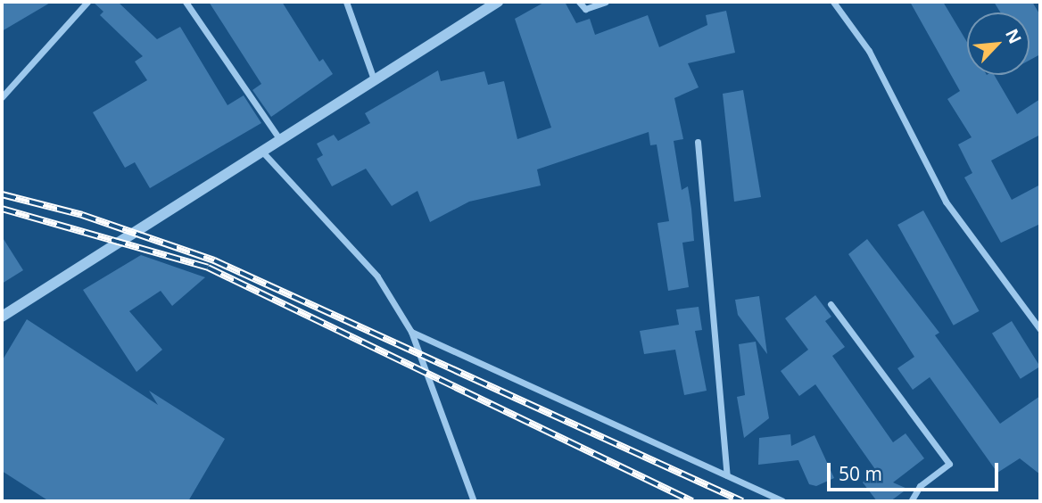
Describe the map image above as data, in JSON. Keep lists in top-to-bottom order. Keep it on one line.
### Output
{"scale_bar":"50 m","north":"top right"}
